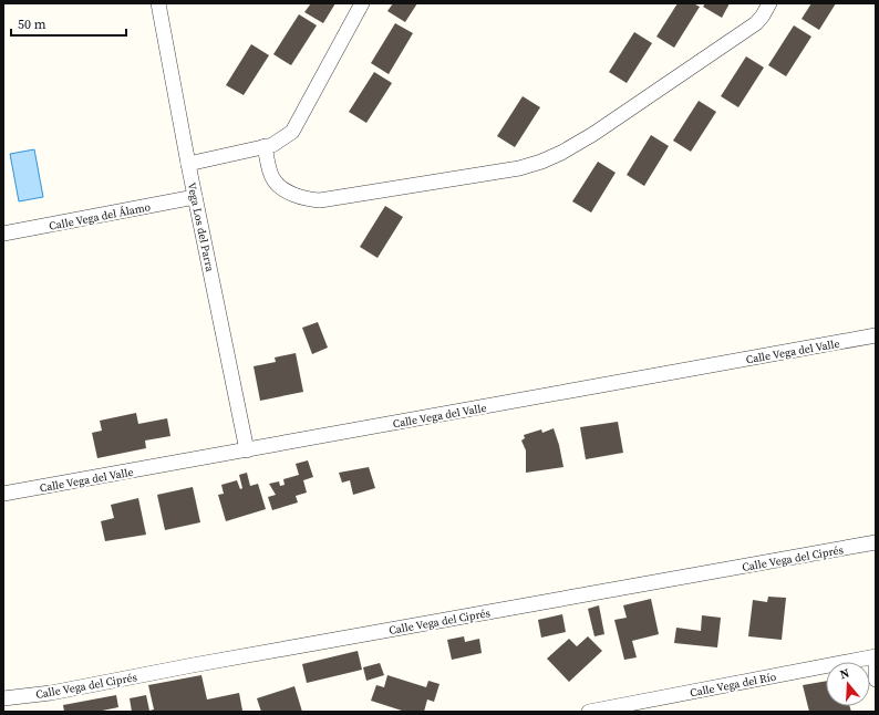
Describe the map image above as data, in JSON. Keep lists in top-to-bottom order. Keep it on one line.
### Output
{"streets":{"street":["Calle Vega del Álamo","Vega Los del Parra","Calle Vega del Valle","Calle Vega del Ciprés","Calle Vega del Río"]},"crossings":[["Calle Vega del Álamo","Vega Los del Parra"],["Vega Los del Parra","Calle Vega del Valle"]],"scale_bar":"50 m","north":"top"}
